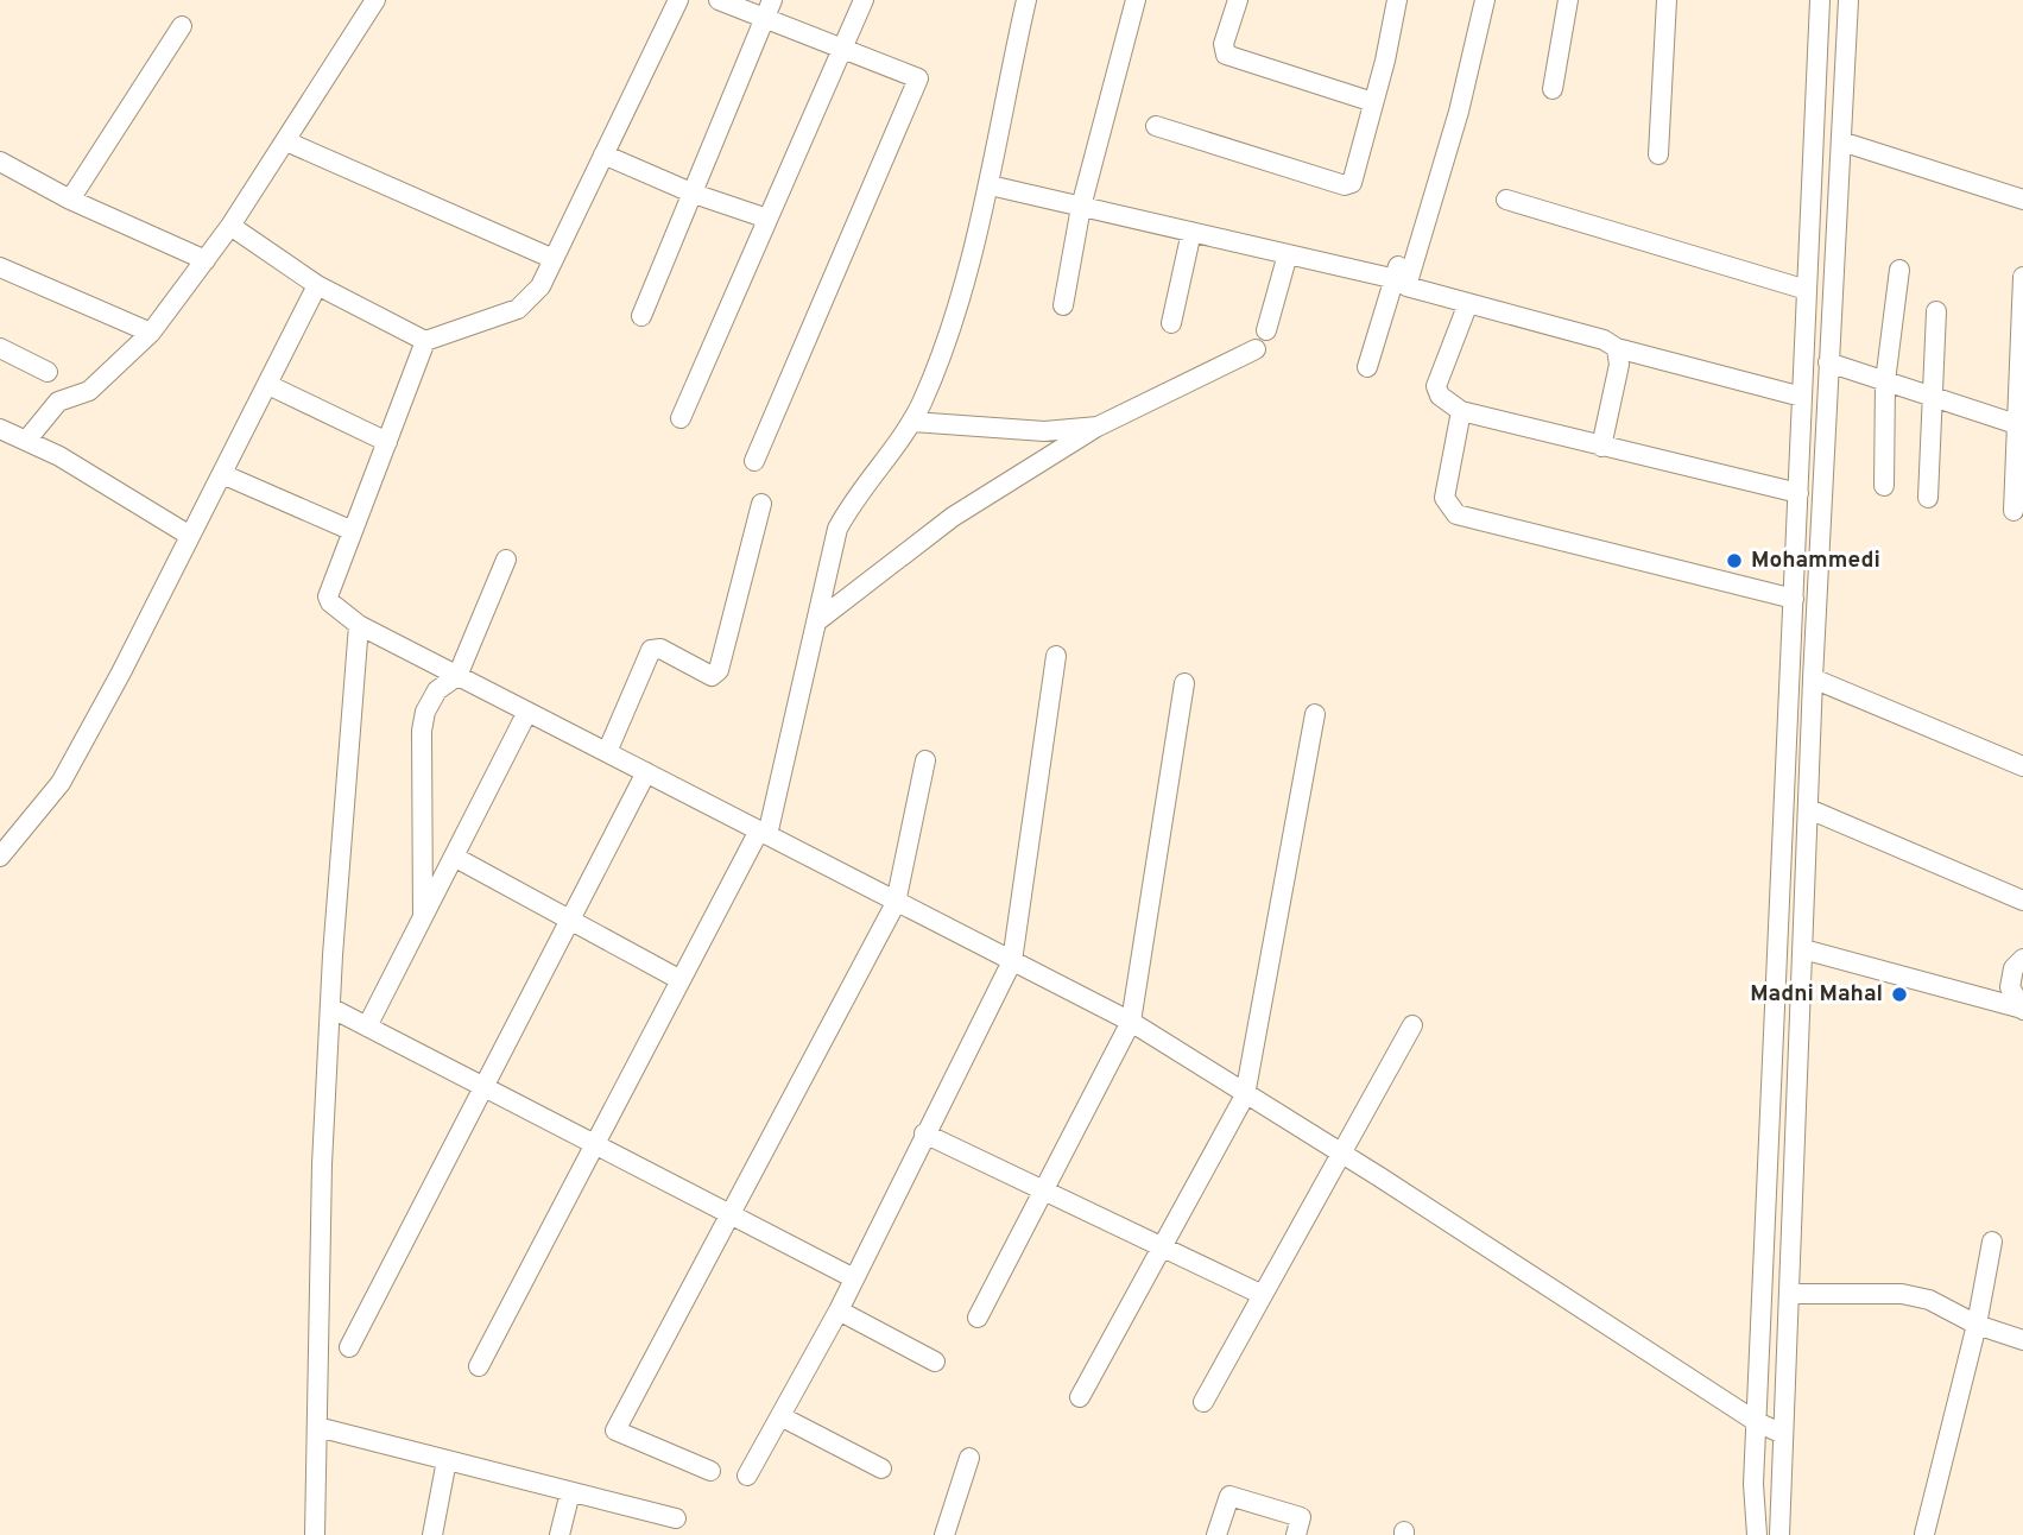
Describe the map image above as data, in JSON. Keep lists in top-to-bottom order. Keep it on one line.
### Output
{"places":["Mohammedi","Madni Mahal"]}
